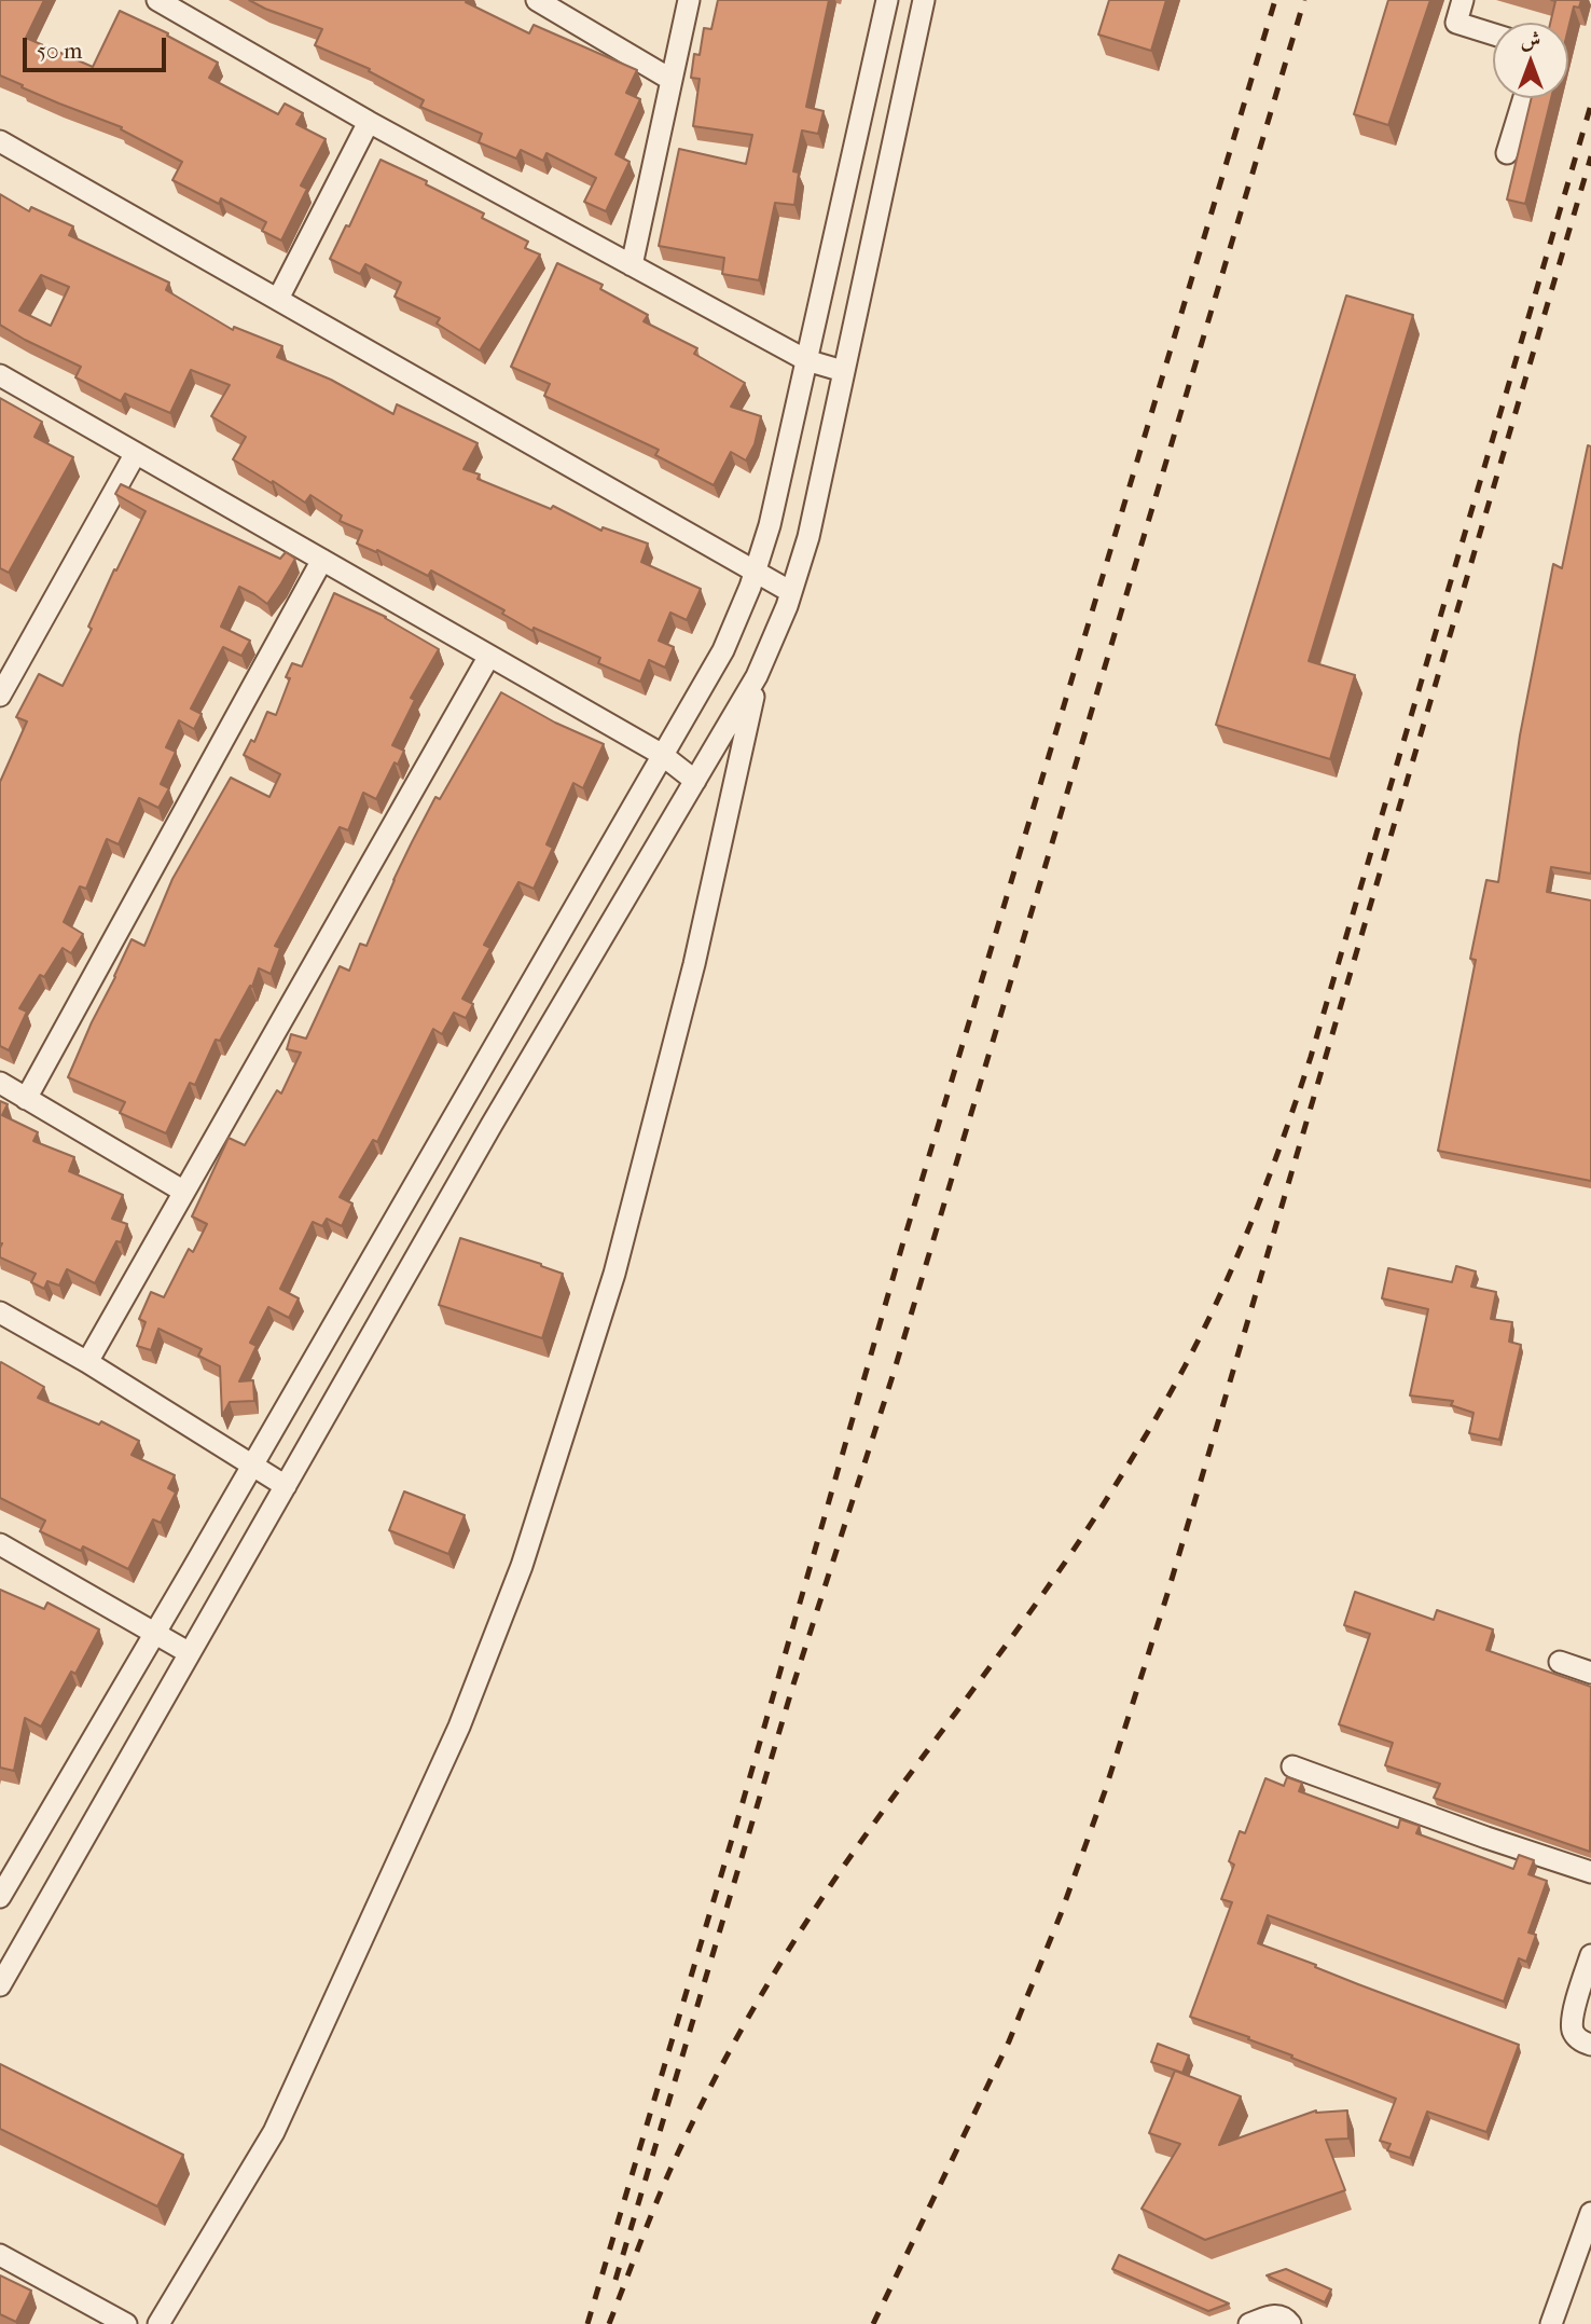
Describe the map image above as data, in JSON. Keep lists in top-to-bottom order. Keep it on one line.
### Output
{"scale_bar":"50 m","north":"top"}
